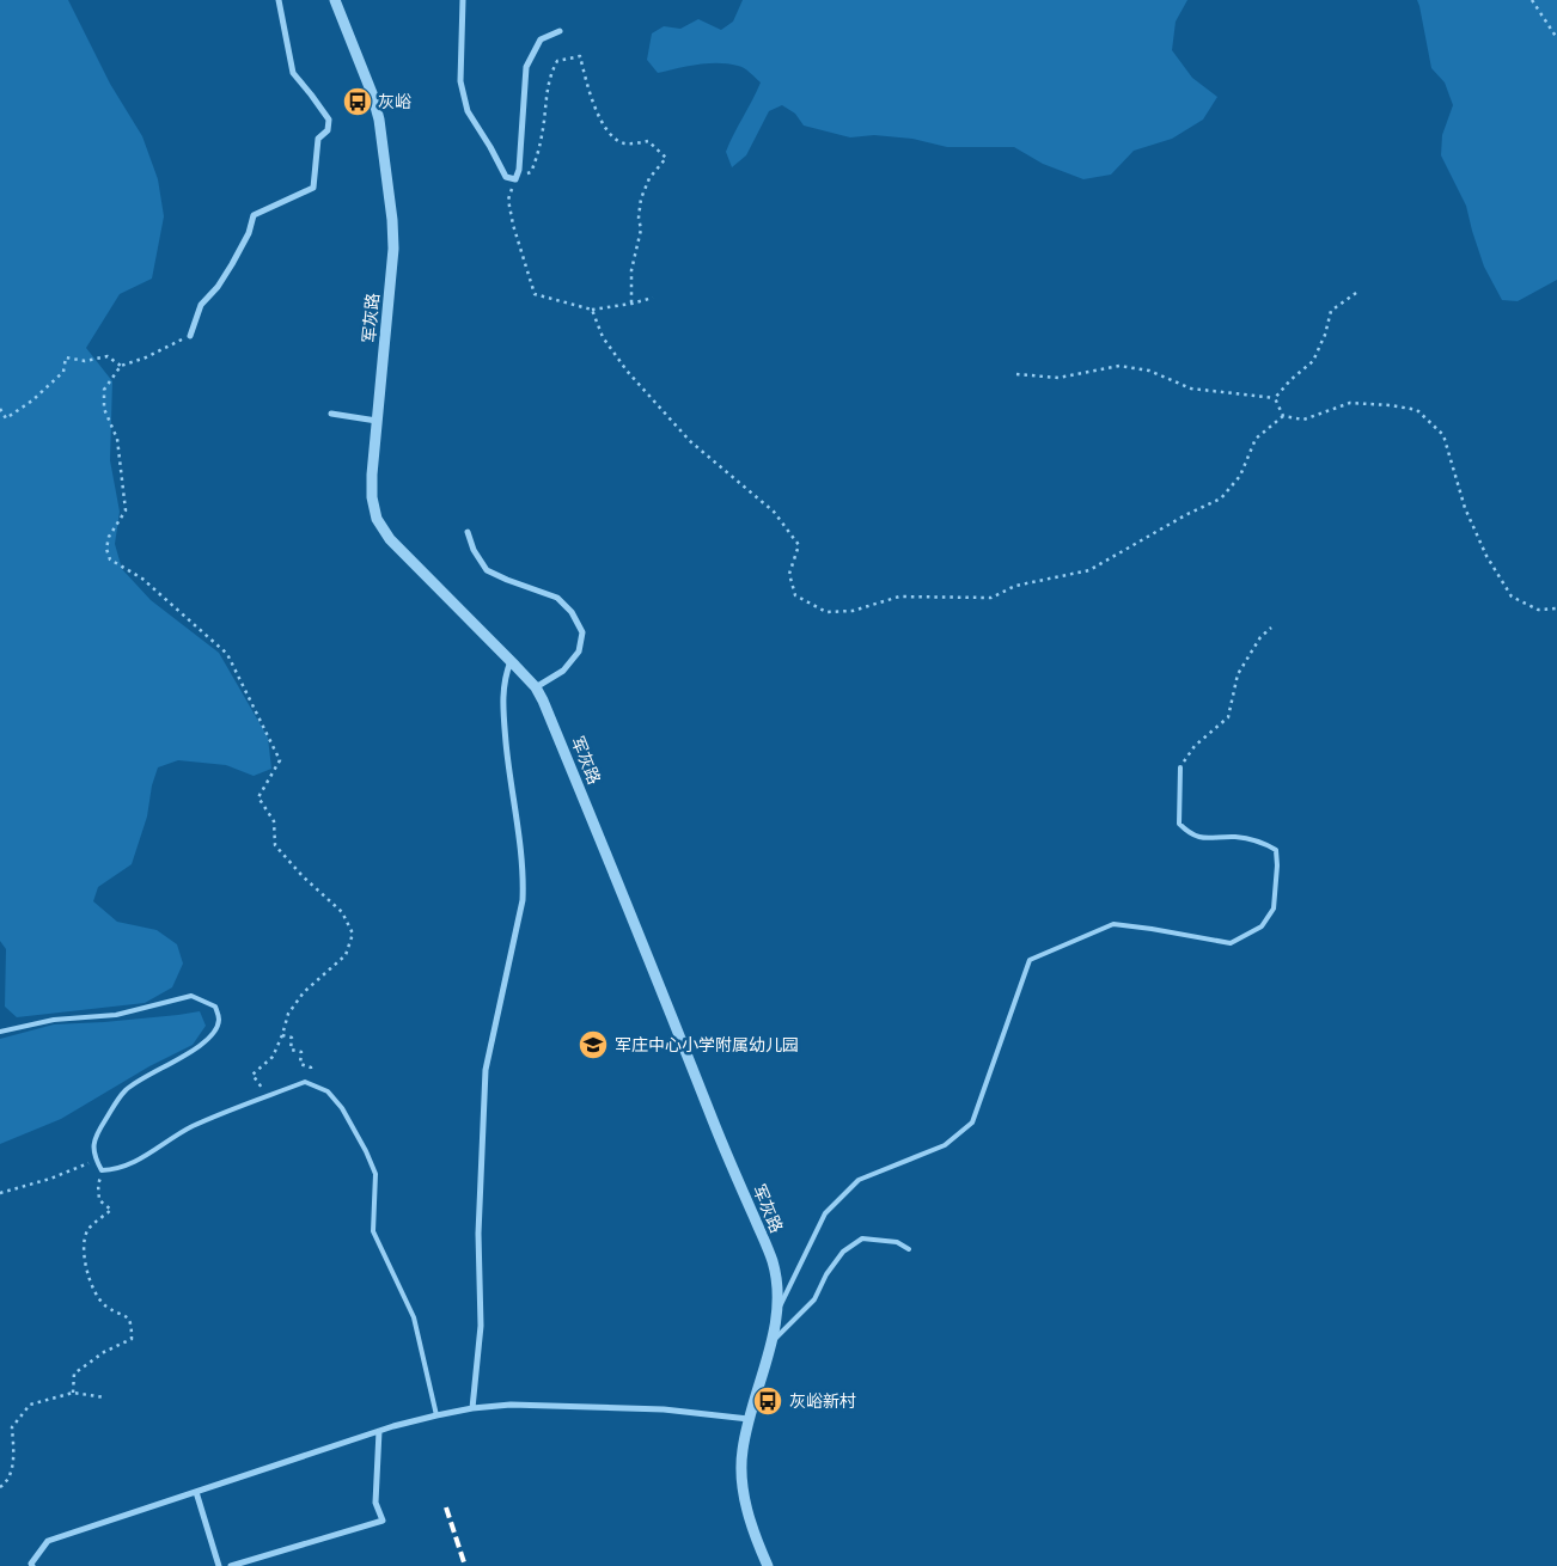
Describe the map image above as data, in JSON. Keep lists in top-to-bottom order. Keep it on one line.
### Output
{"streets":{"street":["军灰路"]},"places":{"bus stop":["灰峪","灰峪新村"],"school or university":["军庄中心小学附属幼儿园"]}}
